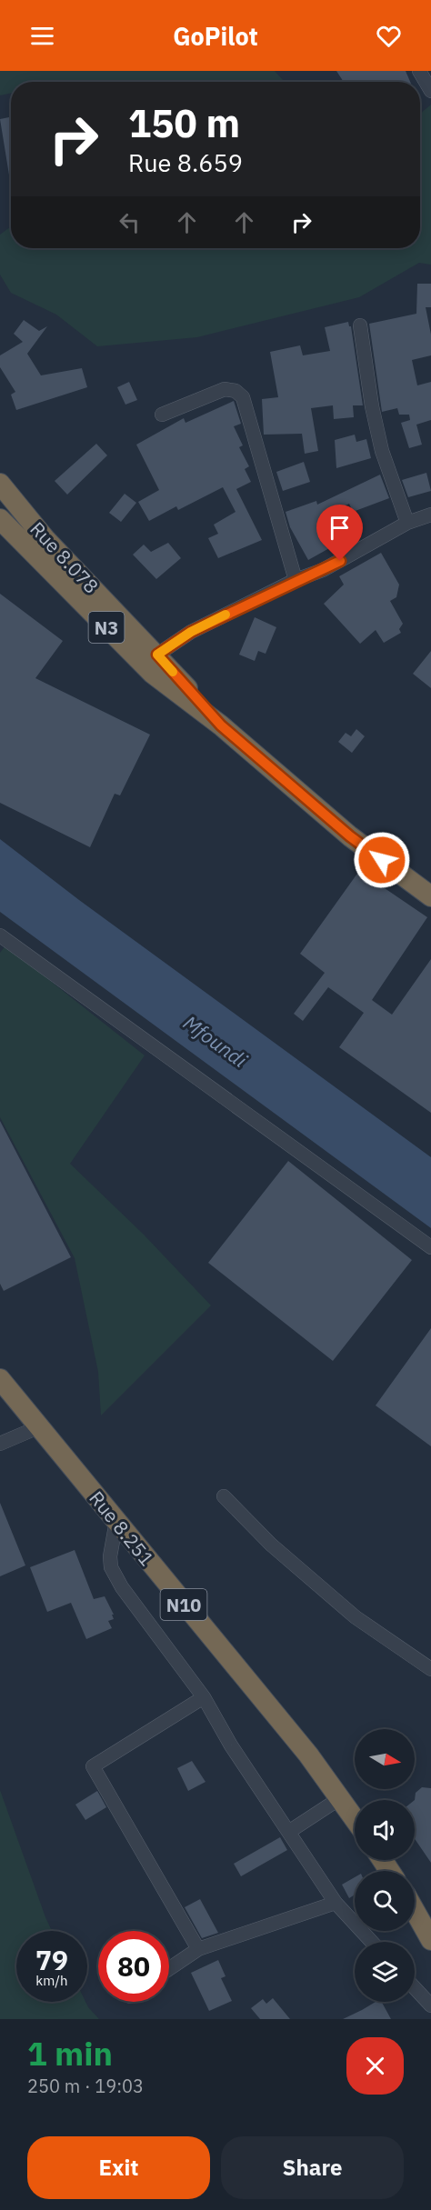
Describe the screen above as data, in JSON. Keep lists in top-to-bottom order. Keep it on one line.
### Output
{"streets":{"highway":["Rue 8.078","N3","Rue 8.251","N10"]},"water":["Mfoundi"],"north":"right","page":{"header":"GoPilot","turn":["150 m","Rue 8.659"],"speed":"79 km/h","limit":"80","heading":["1 min","250 m · 19:03"],"buttons":["Exit","Share"]}}
